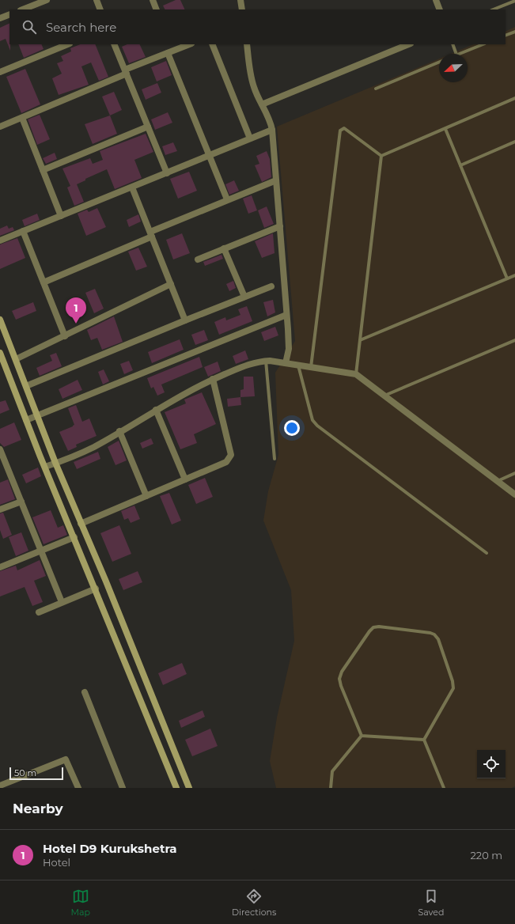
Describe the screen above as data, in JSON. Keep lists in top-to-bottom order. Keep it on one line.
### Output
{"scale_bar":"50 m","north":"bottom left","page":{"search":"Search here","pins":"1","scale":"50 m","heading":"Nearby","list":[{"mark":"1","name":"Hotel D9 Kurukshetra","note":"Hotel","value":"220 m"}],"nav":["Map","Directions","Saved"]}}
